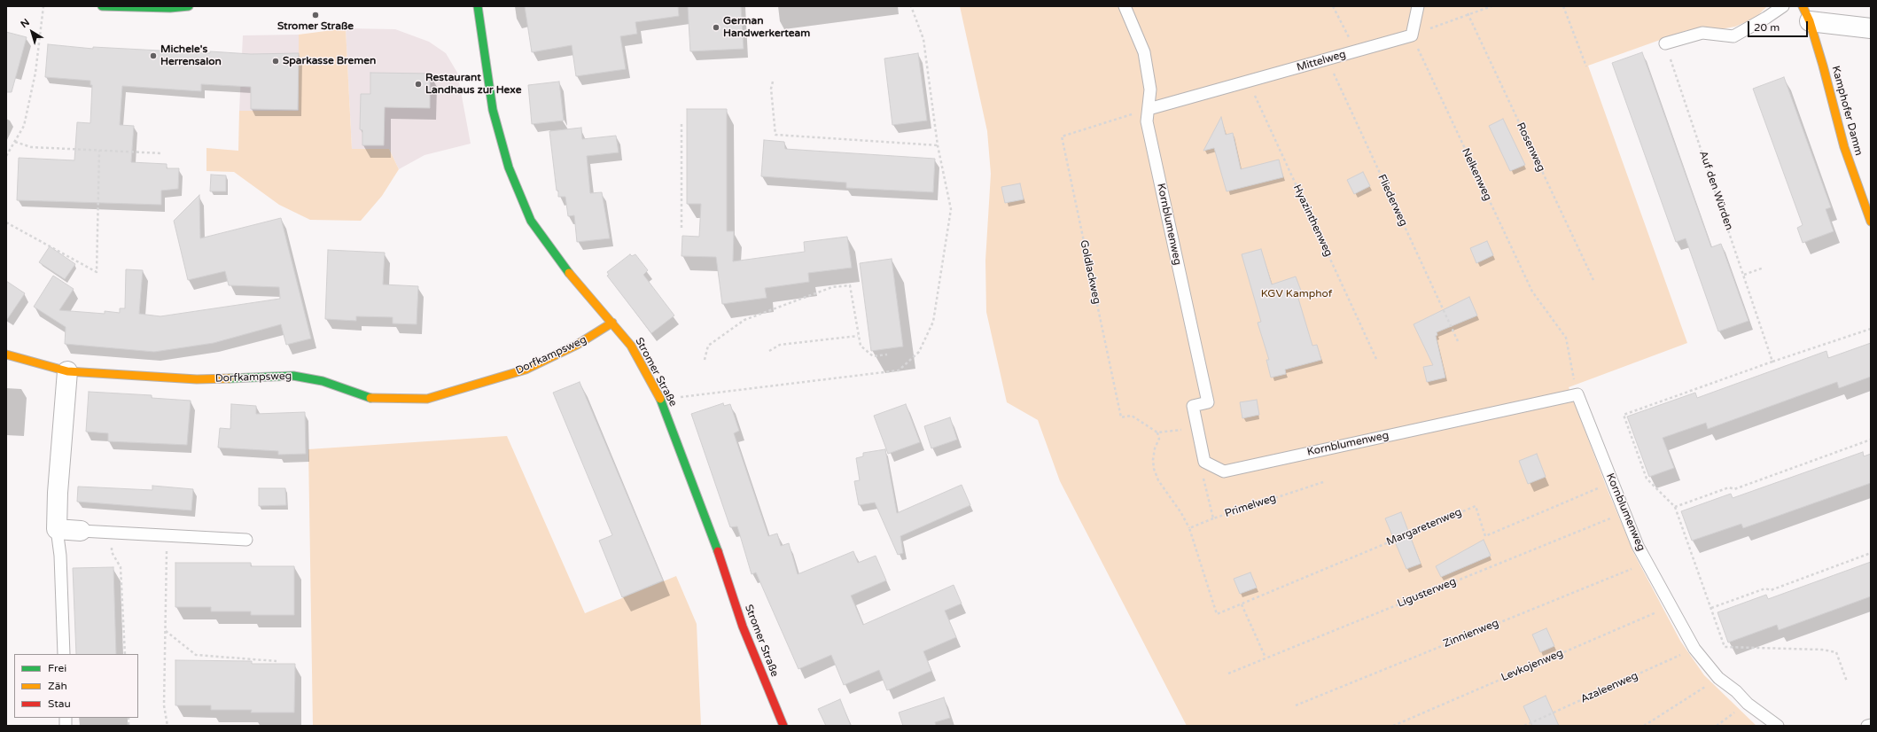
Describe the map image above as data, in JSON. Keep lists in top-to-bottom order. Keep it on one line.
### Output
{"streets":{"street":["Kamphofer Damm","Dorfkampsweg","Stromer Straße"],"lane":["Mittelweg","Kornblumenweg"],"path":["Rosenweg","Nelkenweg","Auf den Würden","Fliederweg","Hyazinthenweg","Goldlackweg","Primelweg","Margaretenweg","Ligusterweg","Zinnienweg","Levkojenweg","Azaleenweg"]},"crossings":[["Mittelweg","Nelkenweg"],["Mittelweg","Fliederweg"],["Mittelweg","Hyazinthenweg"],["Mittelweg","Kornblumenweg"],["Mittelweg","Goldlackweg"],["Nelkenweg","Kornblumenweg"],["Kornblumenweg","Goldlackweg"],["Kornblumenweg","Primelweg"],["Kornblumenweg","Margaretenweg"],["Kornblumenweg","Ligusterweg"],["Kornblumenweg","Zinnienweg"],["Kornblumenweg","Levkojenweg"],["Kornblumenweg","Azaleenweg"],["Dorfkampsweg","Stromer Straße"]],"parks":["KGV Kamphof"],"places":["Stromer Straße","German Handwerkerteam","Michele's Herrensalon","Sparkasse Bremen","Restaurant Landhaus zur Hexe"],"legend":["Frei","Zäh","Stau"],"scale_bar":"20 m","north":"top left"}
